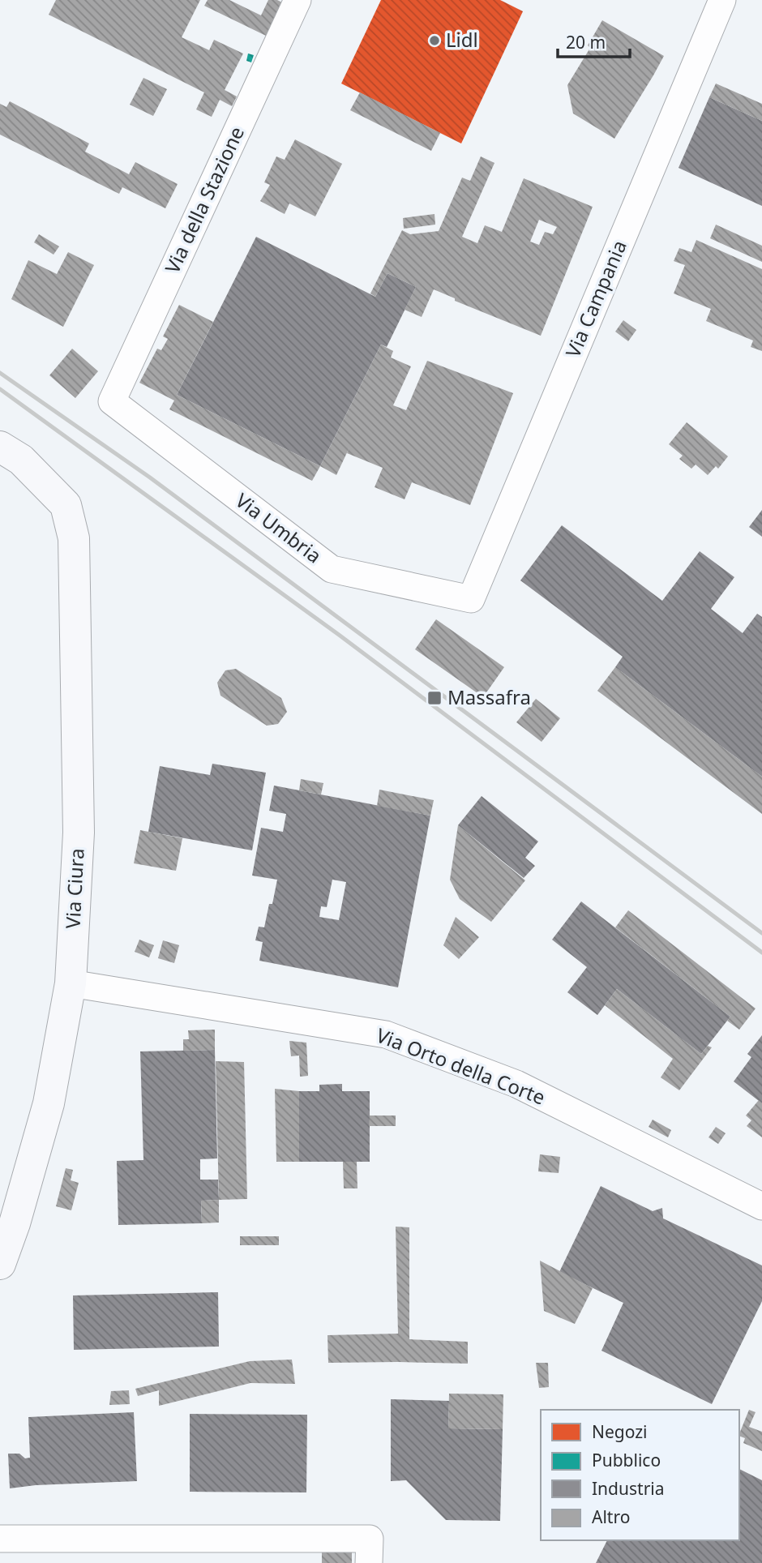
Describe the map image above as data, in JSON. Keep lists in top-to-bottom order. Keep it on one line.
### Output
{"streets":{"main road":["Via Ciura"],"street":["Via della Stazione","Via Campania","Via Umbria","Via Orto della Corte"]},"crossings":[["Via della Stazione","Via Umbria"],["Via Campania","Via Umbria"],["Via Ciura","Via Orto della Corte"]],"places":{"other":["Lidl"],"transit":["Massafra"]},"legend":["Negozi","Pubblico","Industria","Altro"],"scale_bar":"20 m"}
